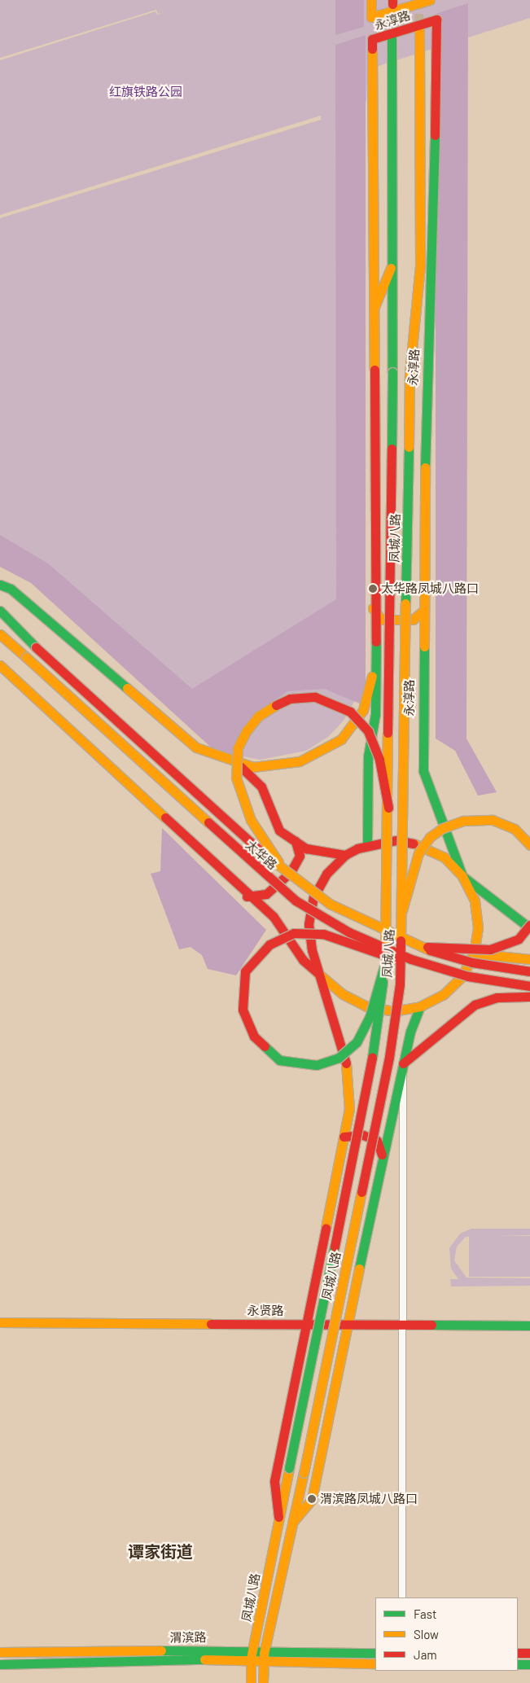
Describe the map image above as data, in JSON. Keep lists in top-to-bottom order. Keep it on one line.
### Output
{"streets":{"street":["永淳路","凤城八路","太华路","永贤路","渭滨路"]},"crossings":[["永淳路","凤城八路"],["凤城八路","永贤路"],["凤城八路","渭滨路"]],"districts":["谭家街道"],"parks":["红旗铁路公园"],"places":["太华路凤城八路口","渭滨路凤城八路口"],"legend":["Fast","Slow","Jam"]}
